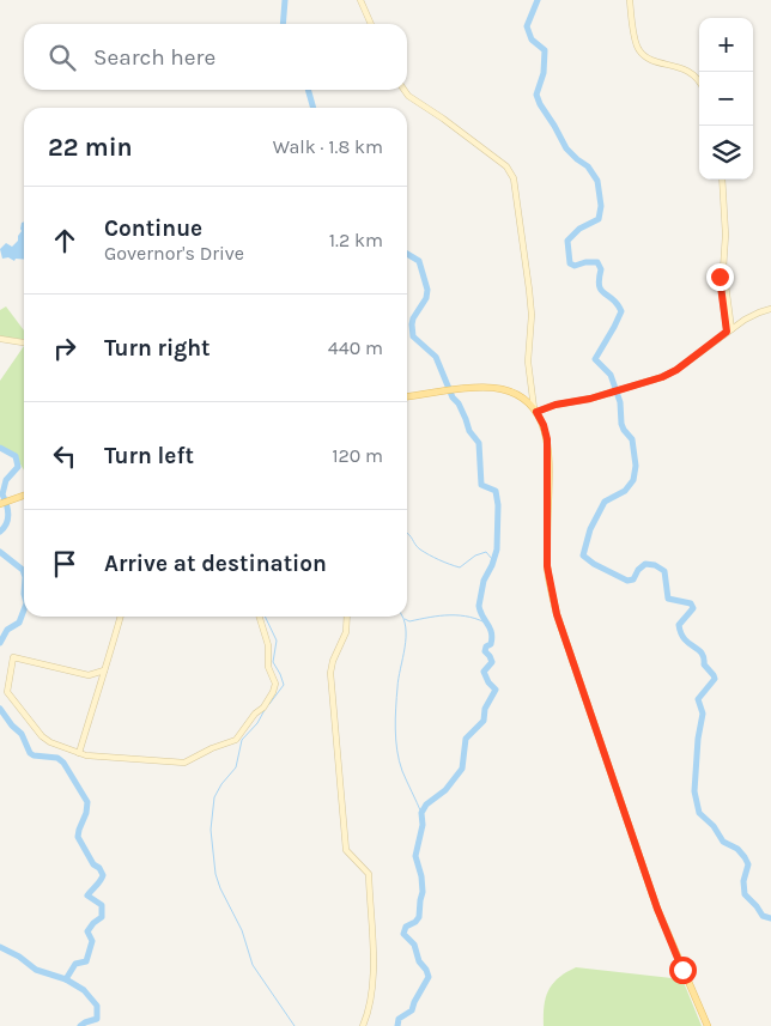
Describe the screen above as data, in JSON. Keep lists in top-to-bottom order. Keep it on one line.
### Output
{"page":{"map_buttons":["+","−"],"search":"Search here","heading":["22 min","Walk · 1.8 km"],"list":[["Continue","Governor's Drive","1.2 km"],["Turn right","440 m"],["Turn left","120 m"],"Arrive at destination"]}}
